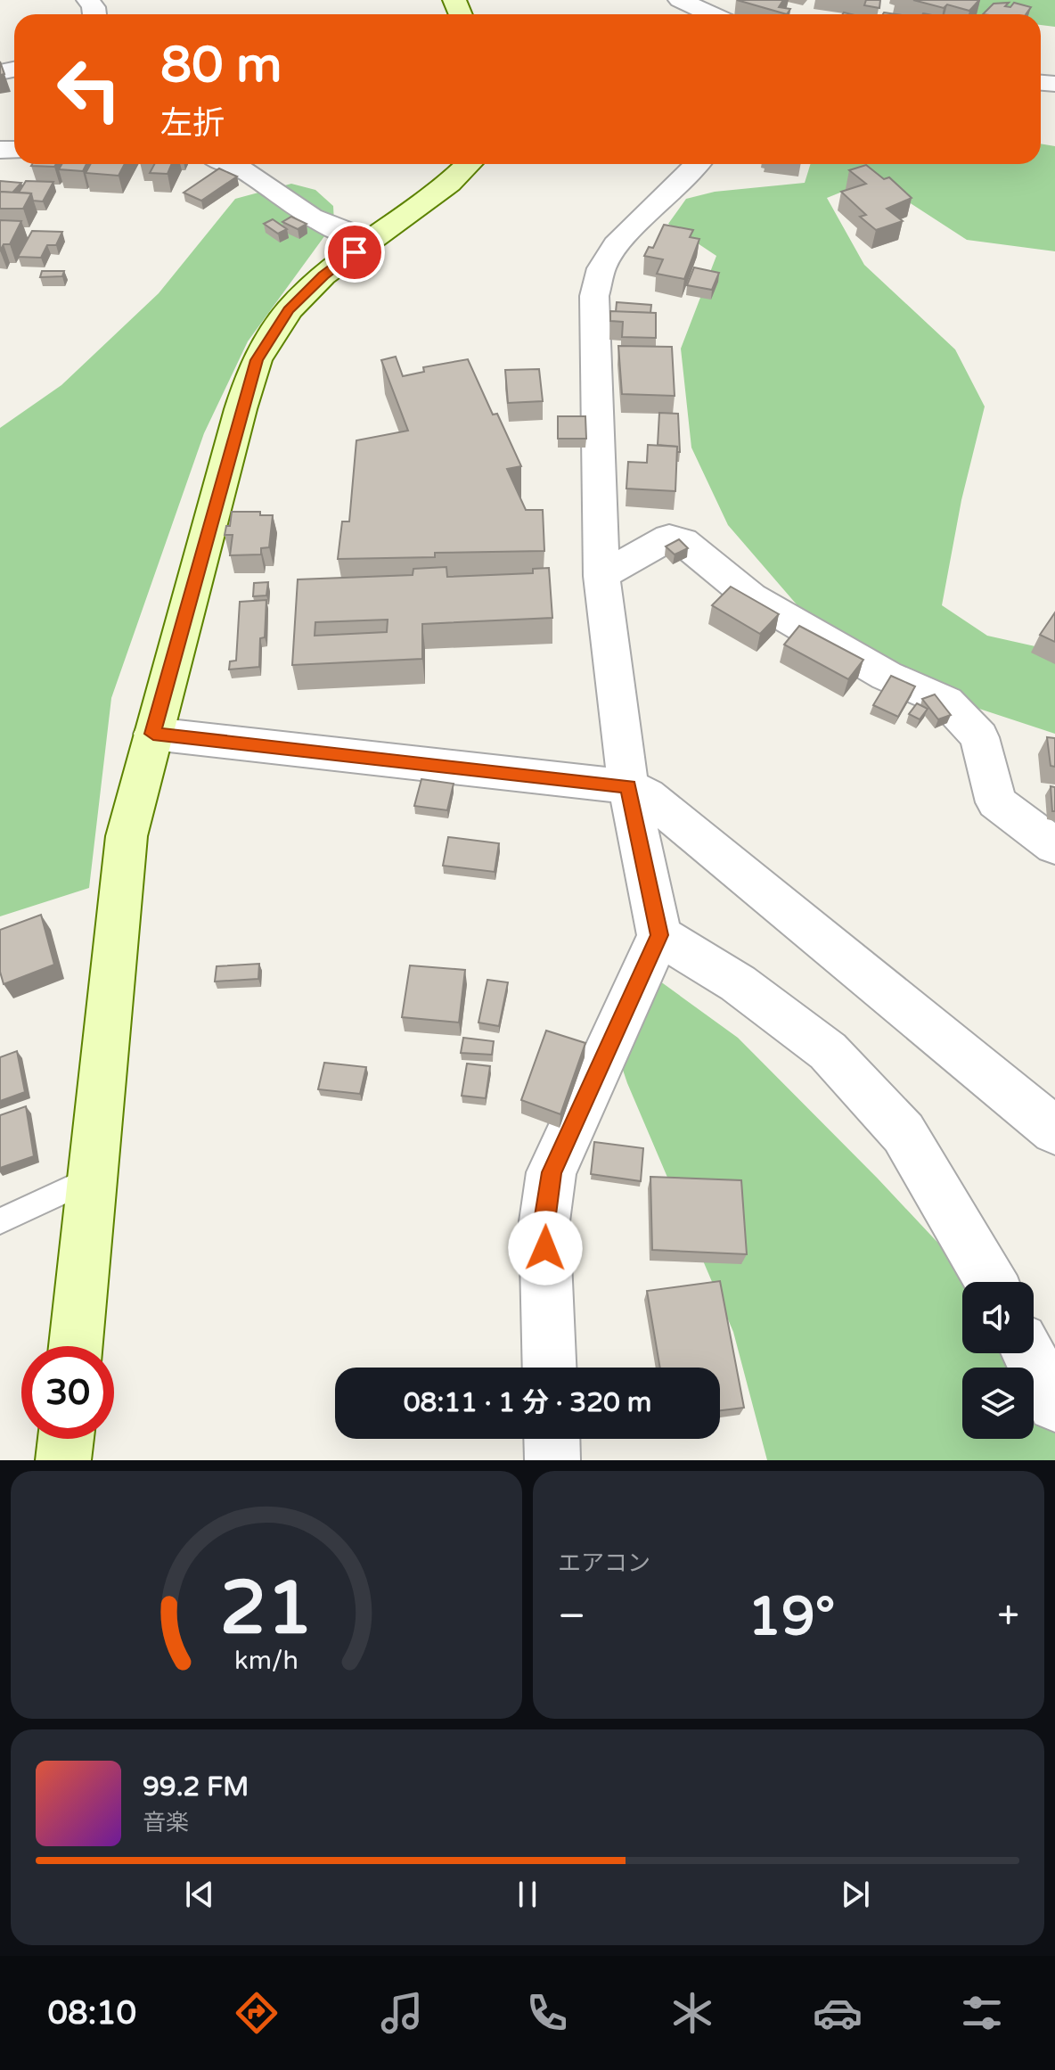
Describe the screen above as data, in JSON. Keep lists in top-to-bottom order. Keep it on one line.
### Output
{"page":{"turn":["80 m","左折"],"limit":"30","trip":"08:11 · 1 分 · 320 m","tile":"エアコン","heat":["−","19°","+"],"song":["99.2 FM","音楽"],"tabs":"08:10","gauge":["21","km/h"]}}
